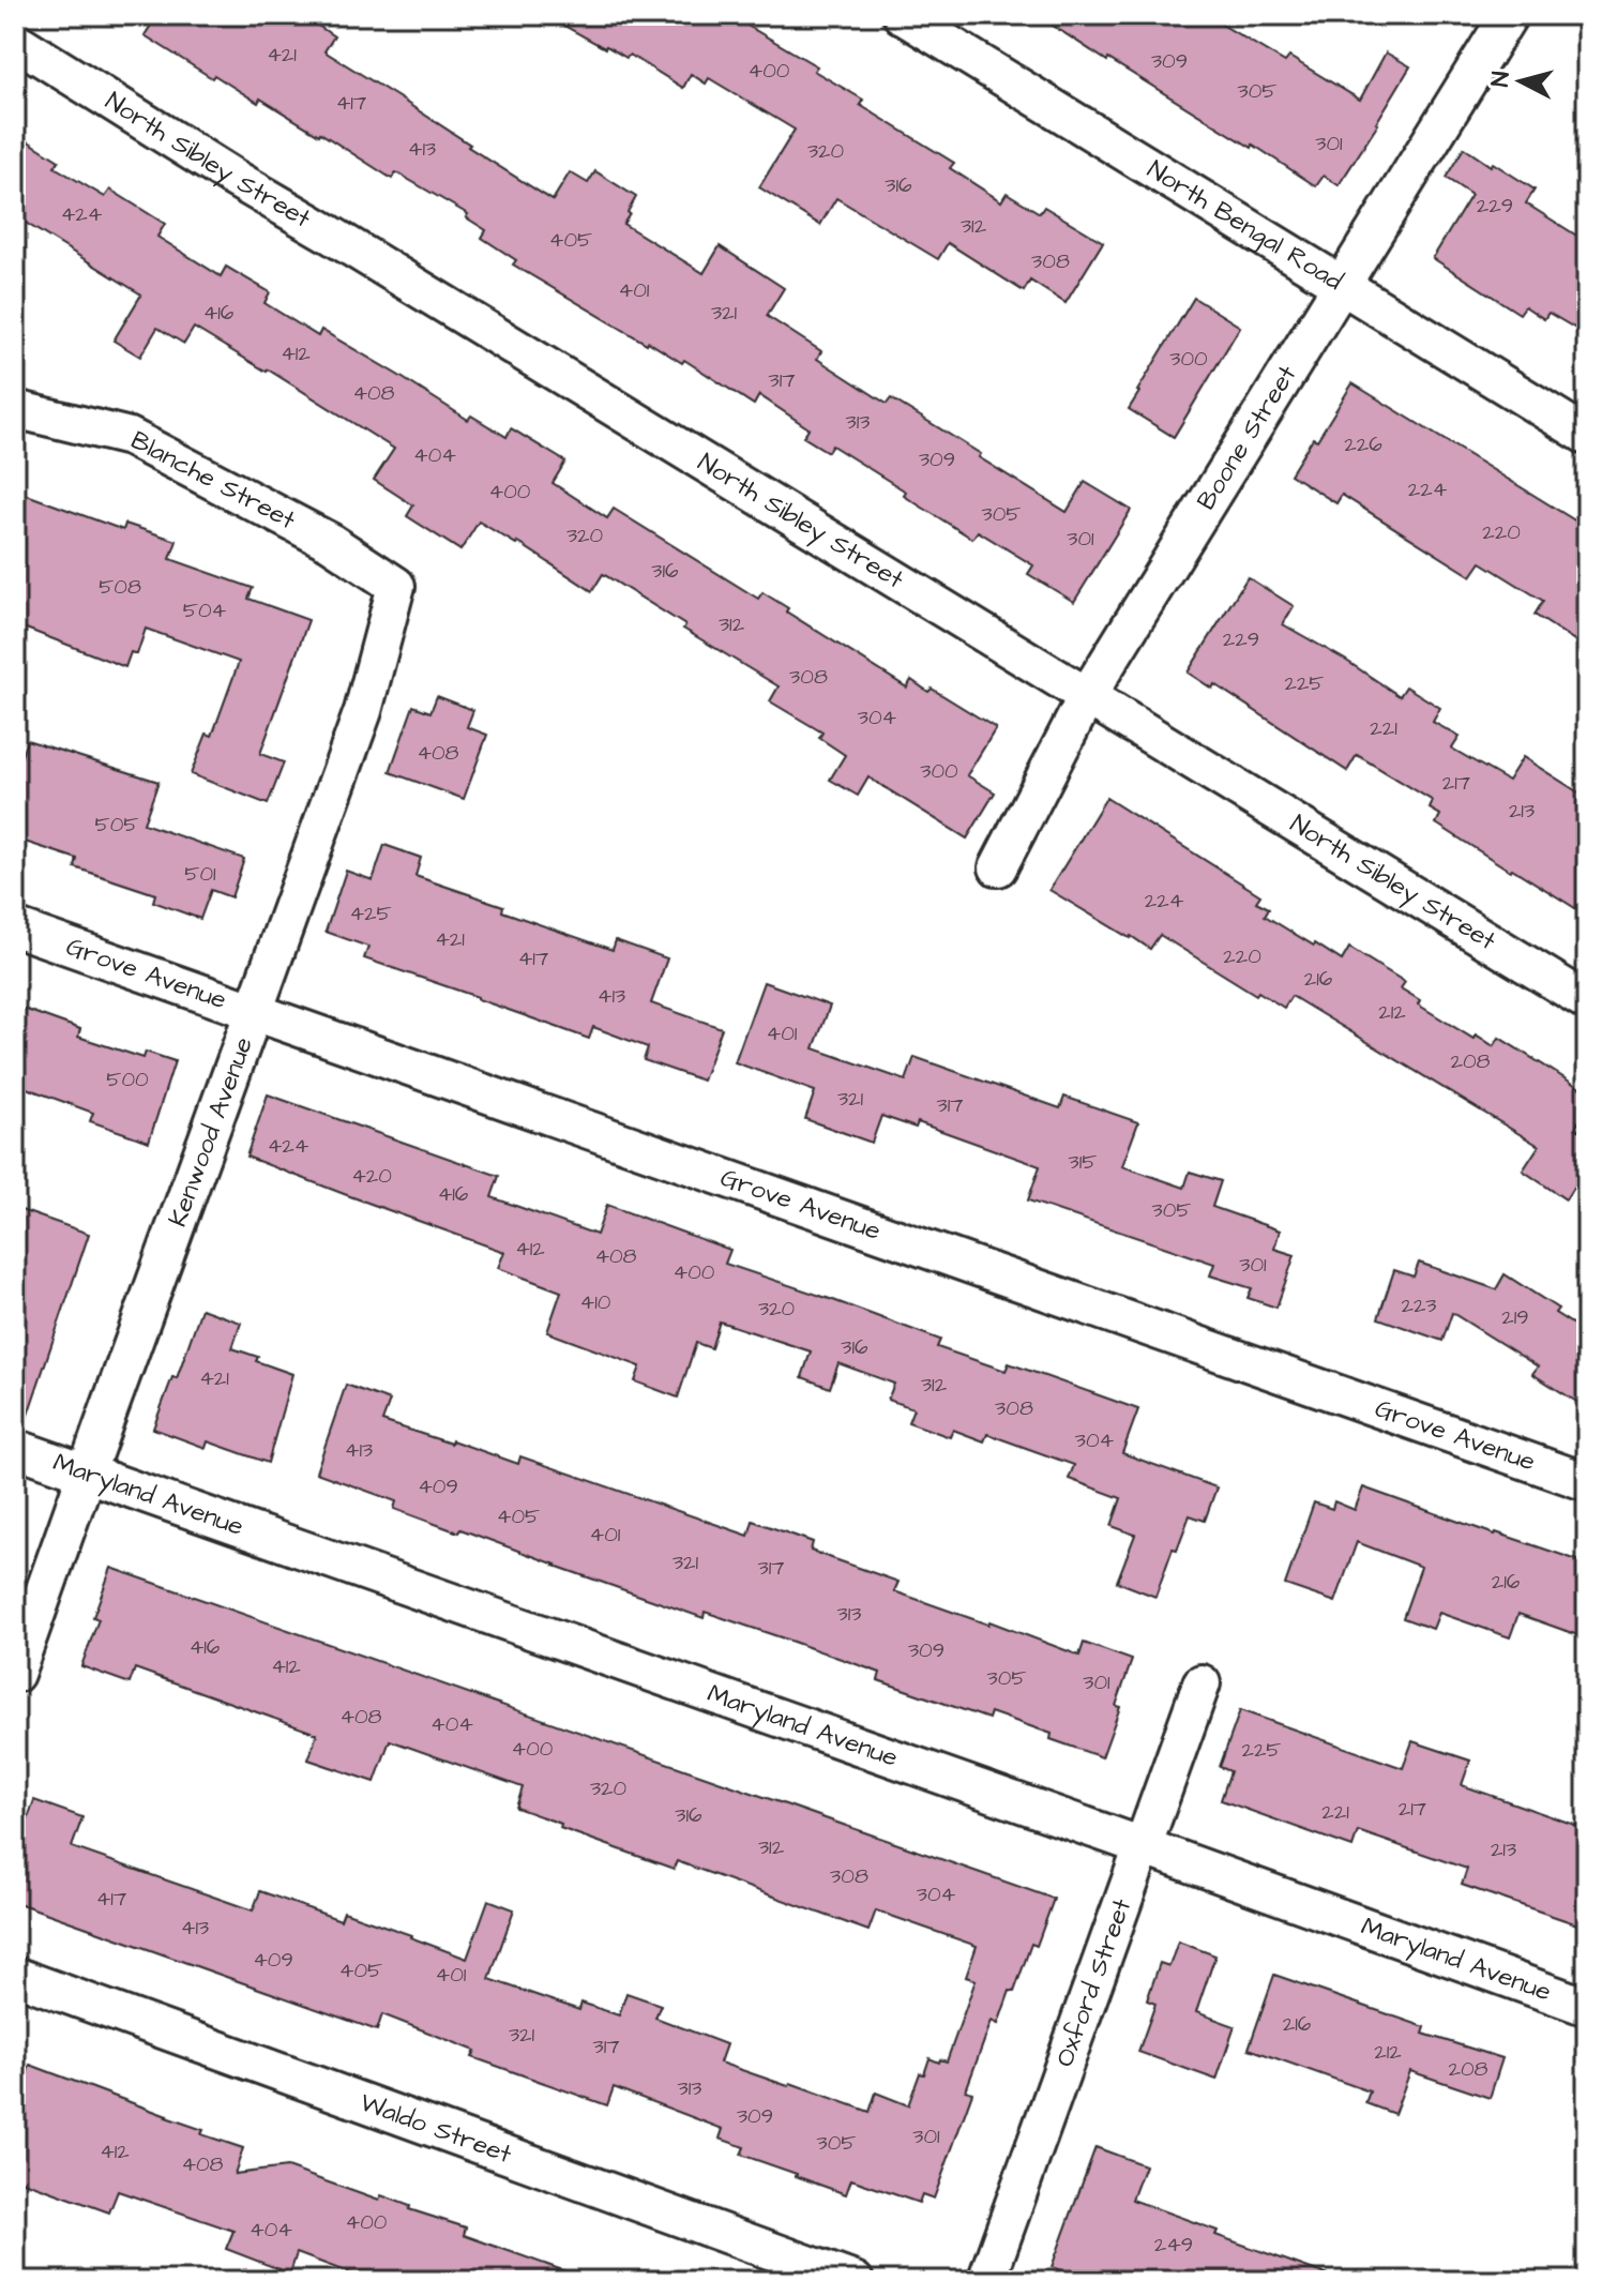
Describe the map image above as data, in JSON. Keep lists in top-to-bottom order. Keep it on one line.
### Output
{"streets":{"street":["North Sibley Street","North Bengal Road","Boone Street","Blanche Street","Grove Avenue","Kenwood Avenue","Maryland Avenue","Oxford Street","Waldo Street"]},"crossings":[["North Sibley Street","Boone Street"],["North Bengal Road","Boone Street"],["Blanche Street","Kenwood Avenue"],["Grove Avenue","Kenwood Avenue"],["Kenwood Avenue","Maryland Avenue"],["Maryland Avenue","Oxford Street"]],"house_numbers":["421","309","400","305","417","301","413","320","316","229","424","312","405","308","401","416","321","412","300","317","408","313","226","404","309","224","400","305","220","320","301","316","508","504","312","229","308","225","304","221","408","300","217","213","505","501","224","425","421","220","417","216","413","212","401","208","500","321","317","424","315","420","416","305","412","408","301","400","410","223","320","219","316","421","312","308","304","413","409","405","401","321","317","216","313","416","309","412","305","301","408","404","400","225","320","217","221","316","312","213","308","304","417","413","409","405","401","216","321","317","212","208","313","309","301","305","412","408","400","404","249"],"north":"left"}
